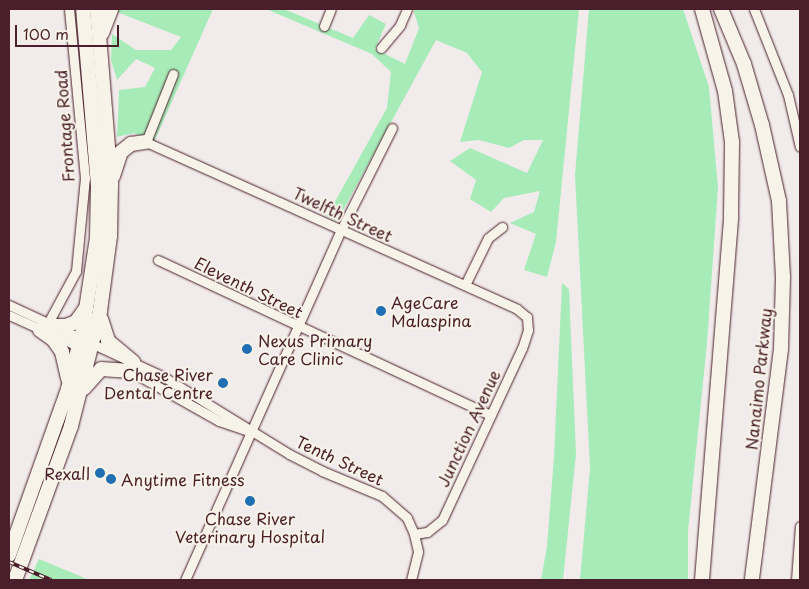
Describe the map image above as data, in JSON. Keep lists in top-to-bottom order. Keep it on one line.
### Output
{"streets":{"highway":["Nanaimo Parkway"],"street":["Frontage Road","Twelfth Street","Eleventh Street","Junction Avenue","Tenth Street"]},"crossings":[["Twelfth Street","Junction Avenue"],["Eleventh Street","Junction Avenue"],["Junction Avenue","Tenth Street"]],"places":["AgeCare Malaspina","Nexus Primary Care Clinic","Chase River Dental Centre","Rexall","Anytime Fitness","Chase River Veterinary Hospital"],"scale_bar":"100 m"}
